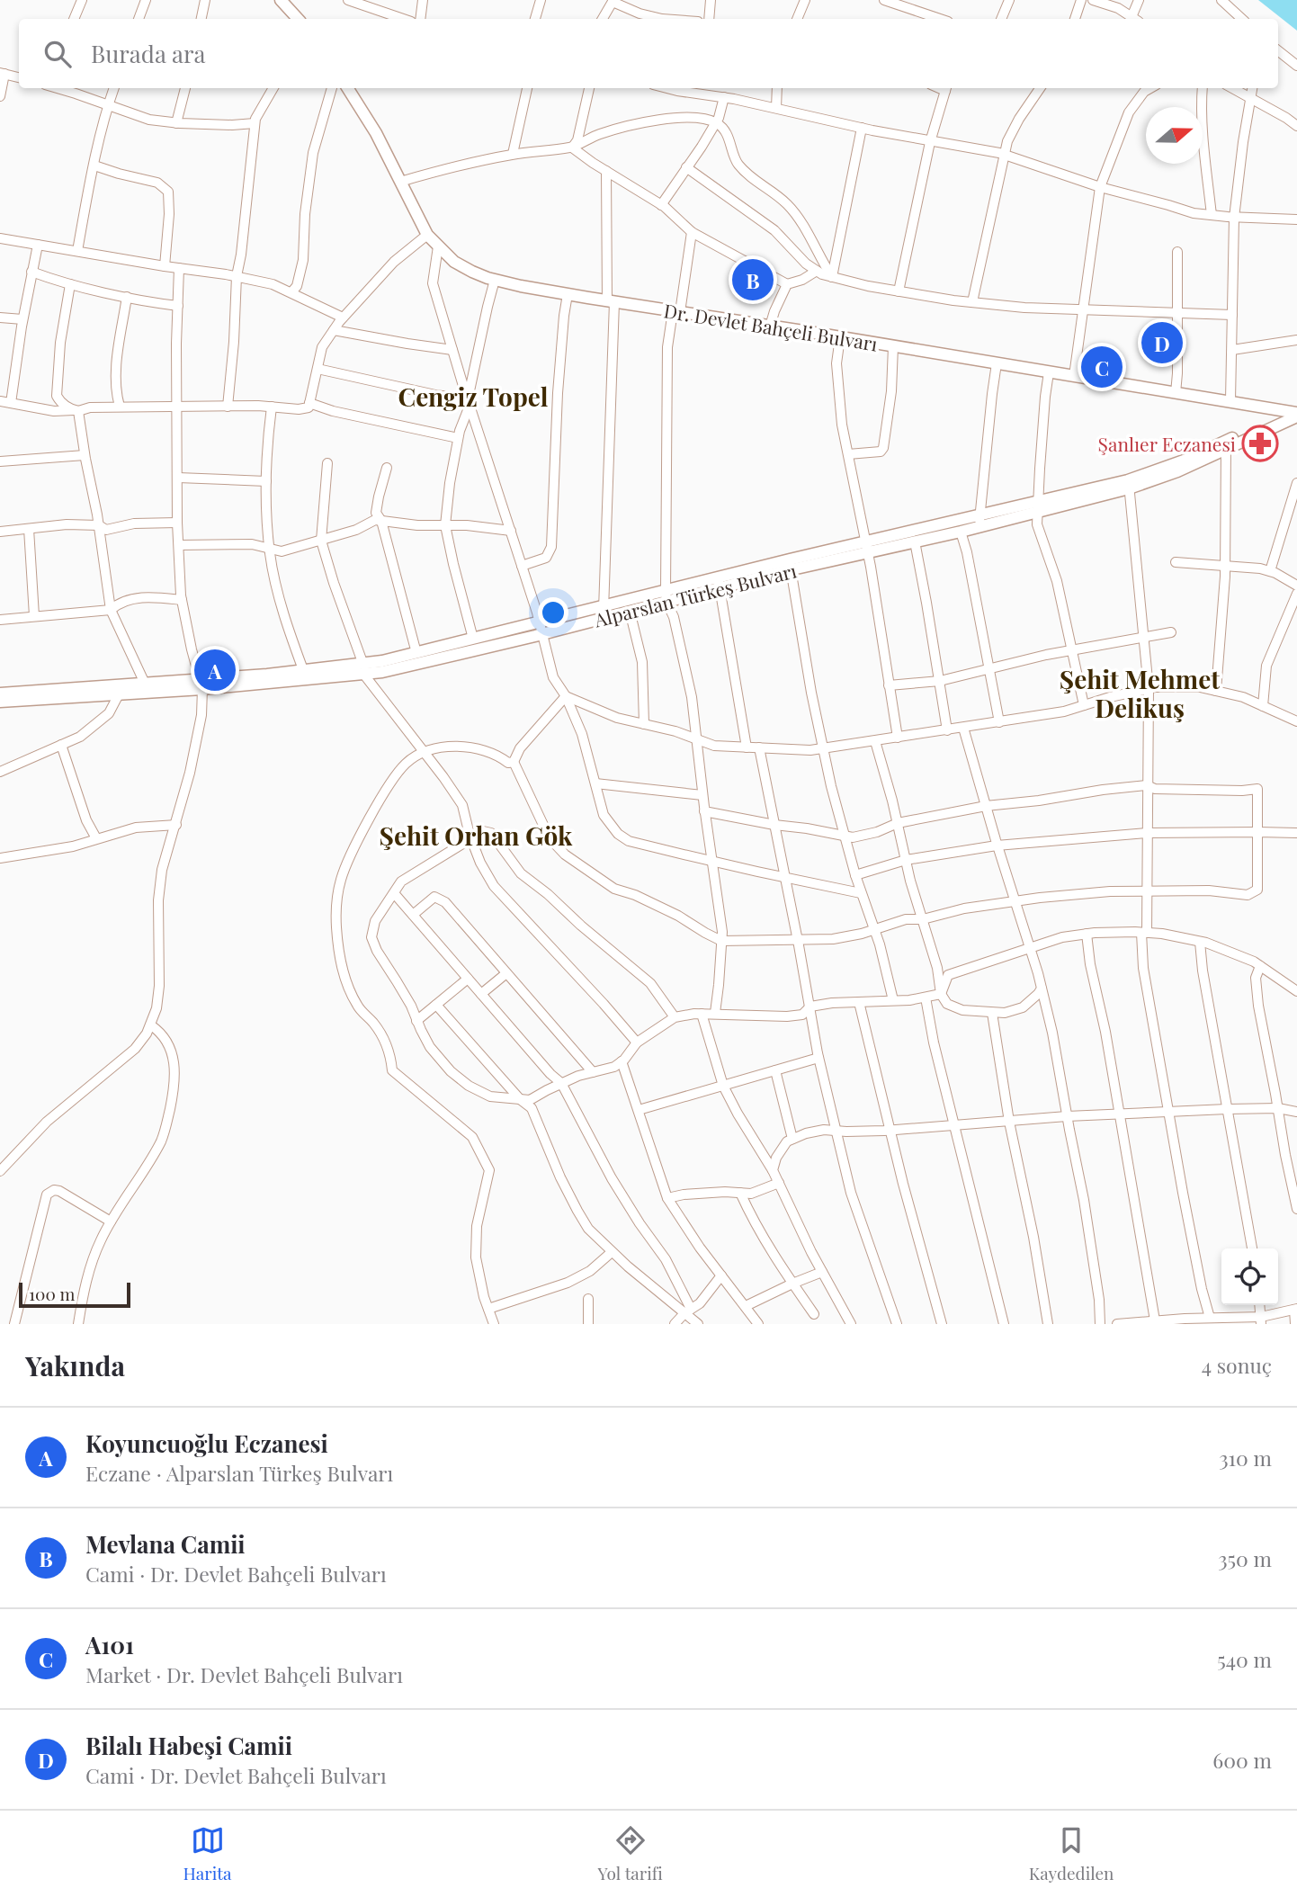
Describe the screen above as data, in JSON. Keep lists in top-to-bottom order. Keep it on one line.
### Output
{"streets":{"main road":["Dr. Devlet Bahçeli Bulvarı","Alparslan Türkeş Bulvarı"]},"crossings":[["Dr. Devlet Bahçeli Bulvarı","Alparslan Türkeş Bulvarı"]],"districts":["Cengiz Topel","Şehit Mehmet Delikuş","Şehit Orhan Gök"],"places":{"pharmacy":["Şanlıer Eczanesi"]},"scale_bar":"100 m","north":"right","page":{"search":"Burada ara","pins":["B","D","C","A"],"scale":"100 m","heading":["Yakında","4 sonuç"],"list":[{"mark":"A","name":"Koyuncuoğlu Eczanesi","note":"Eczane · Alparslan Türkeş Bulvarı","value":"310 m"},{"mark":"B","name":"Mevlana Camii","note":"Cami · Dr. Devlet Bahçeli Bulvarı","value":"350 m"},{"mark":"C","name":"A101","note":"Market · Dr. Devlet Bahçeli Bulvarı","value":"540 m"},{"mark":"D","name":"Bilalı Habeşi Camii","note":"Cami · Dr. Devlet Bahçeli Bulvarı","value":"600 m"}],"nav":["Harita","Yol tarifi","Kaydedilen"]}}
